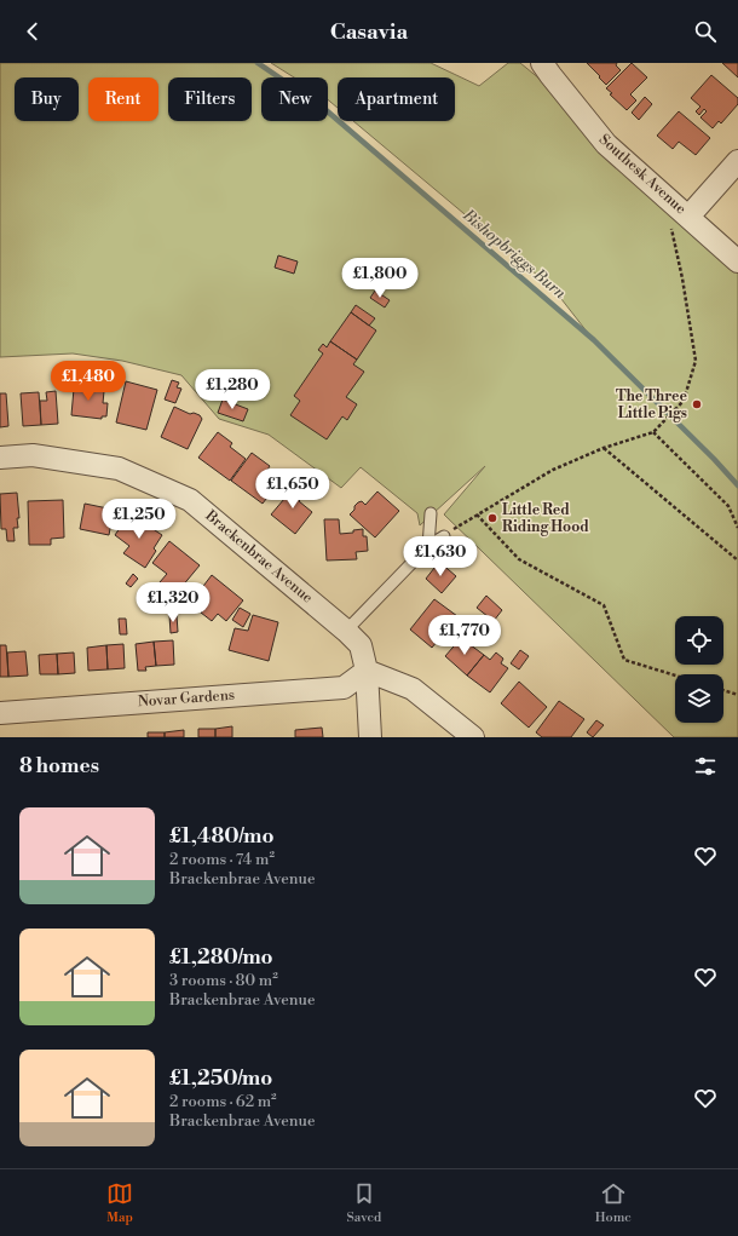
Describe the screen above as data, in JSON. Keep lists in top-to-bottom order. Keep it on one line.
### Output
{"streets":{"street":["Southesk Avenue","Brackenbrae Avenue","Novar Gardens"]},"crossings":[["Brackenbrae Avenue","Novar Gardens"]],"water":["Bishopbriggs Burn"],"places":["The Three Little Pigs","Little Red Riding Hood"],"page":{"header":"Casavia","chip":["Buy","Rent","Filters","New","Apartment"],"price":["£1,800","£1,480","£1,280","£1,650","£1,250","£1,630","£1,320","£1,770"],"heading":"8 homes","list":[{"name":"£1,480/mo","note":"2 rooms · 74 m² · Brackenbrae Avenue"},{"name":"£1,280/mo","note":"3 rooms · 80 m² · Brackenbrae Avenue"},{"name":"£1,250/mo","note":"2 rooms · 62 m² · Brackenbrae Avenue"}],"tabs":["Map","Saved","Home"]}}
